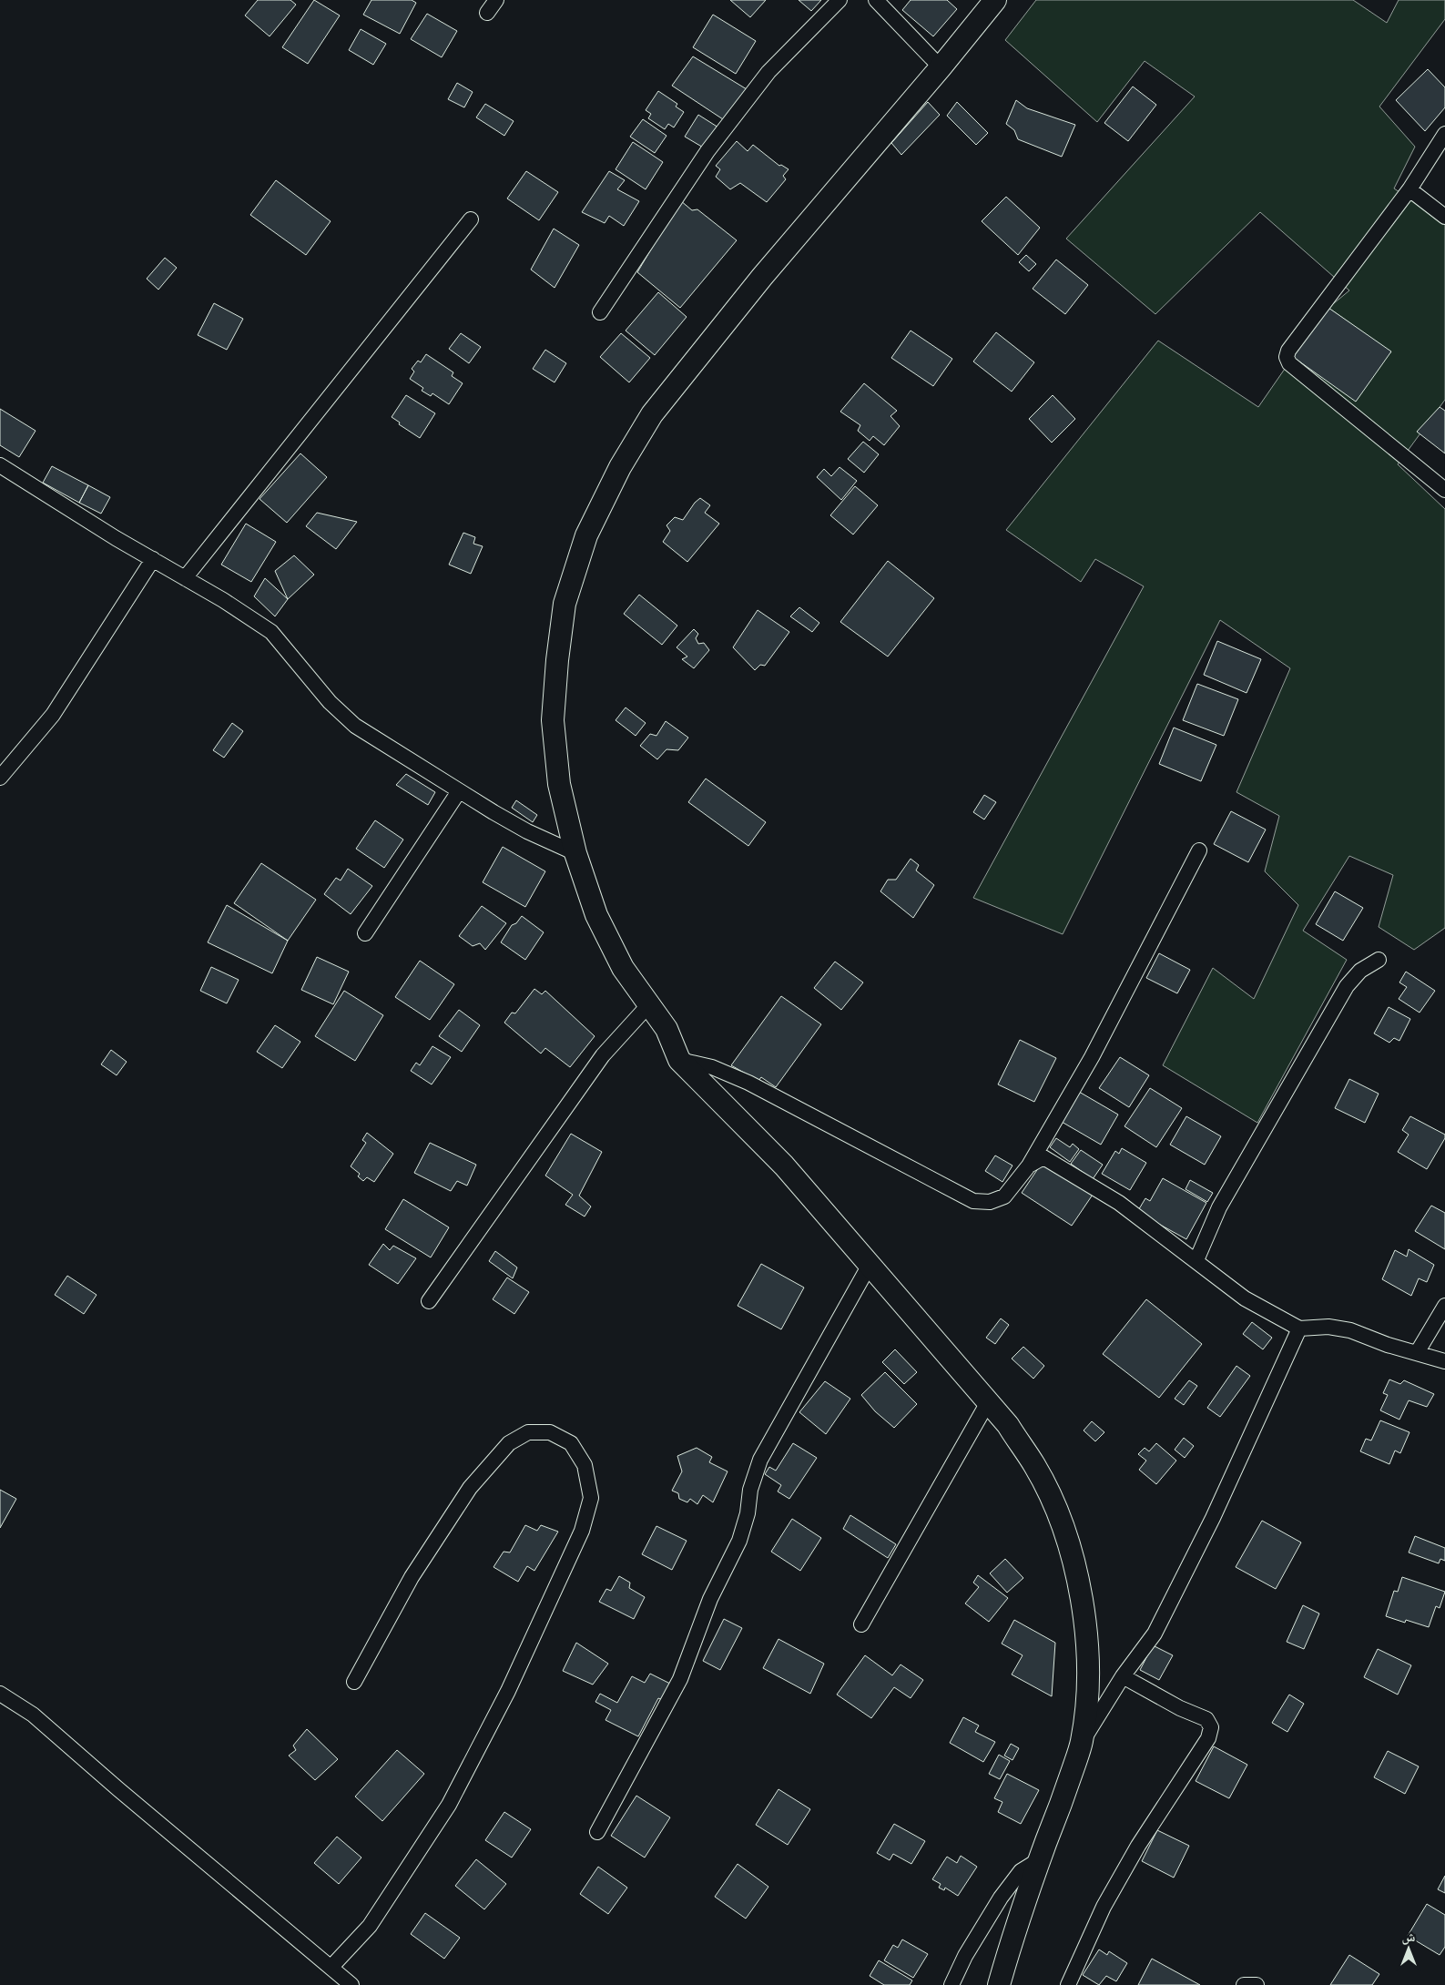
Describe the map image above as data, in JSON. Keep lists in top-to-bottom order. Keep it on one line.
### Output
{"north":"top"}
